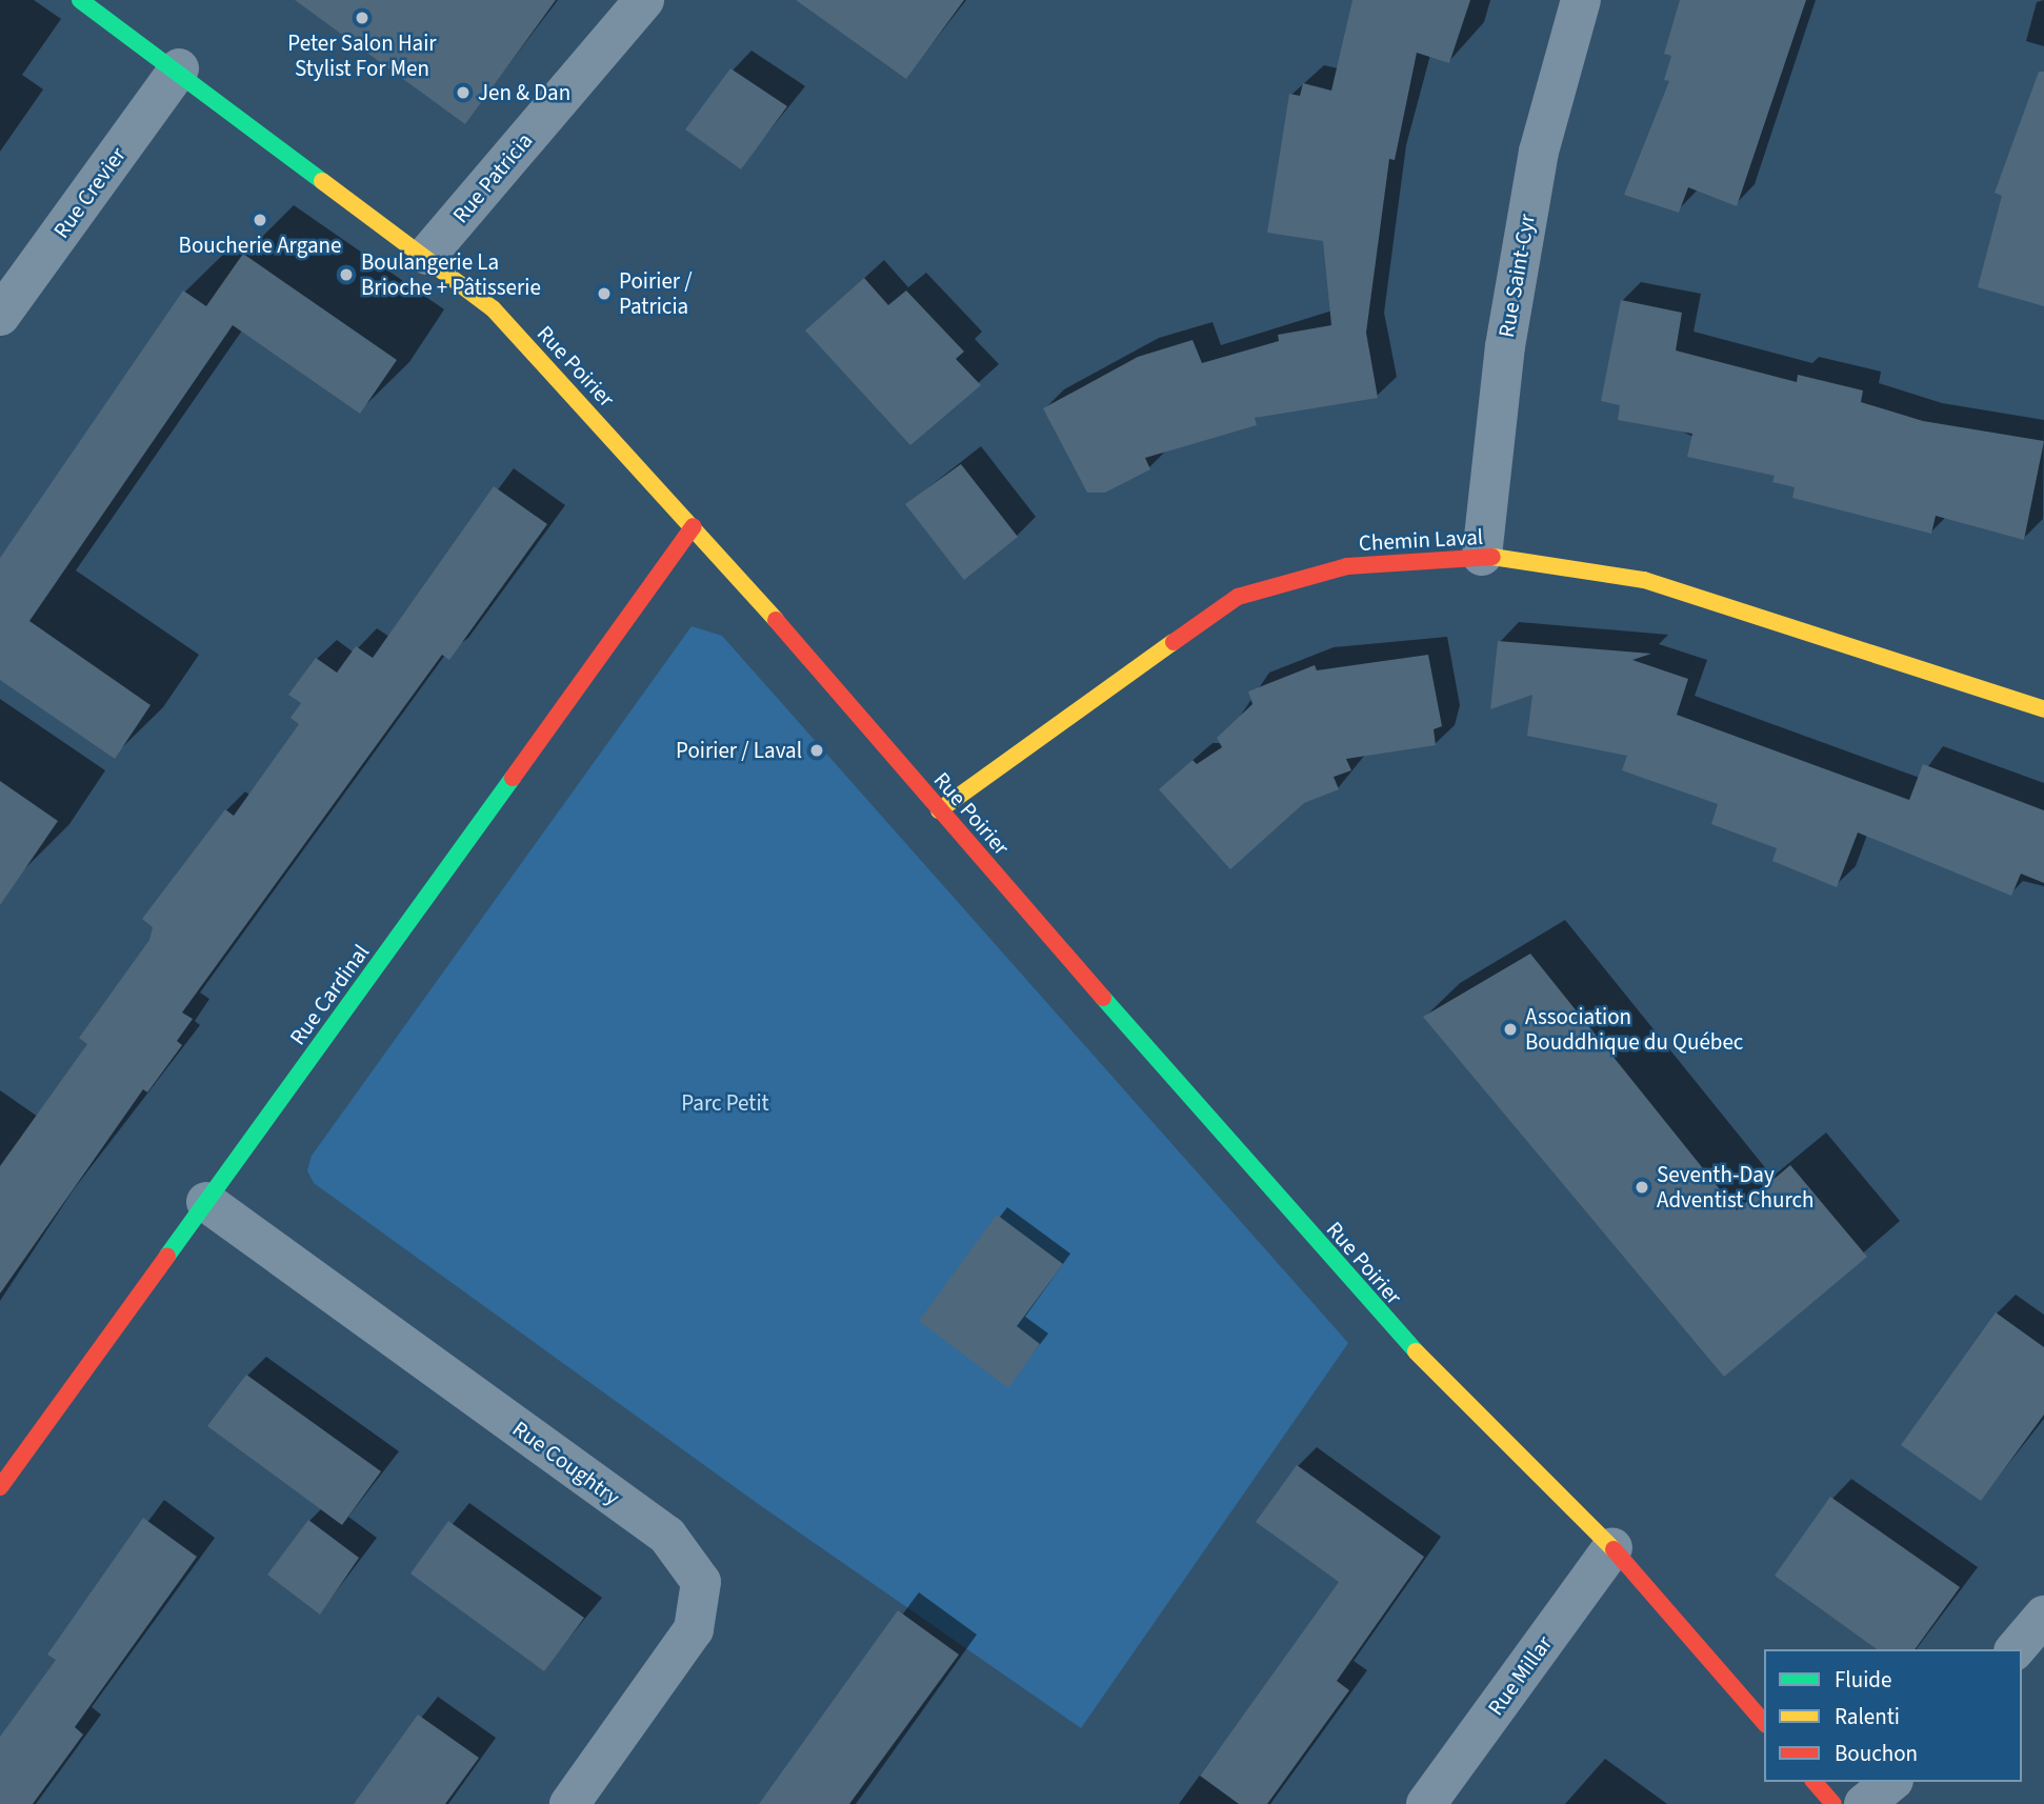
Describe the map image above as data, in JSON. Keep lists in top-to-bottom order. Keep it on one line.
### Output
{"streets":{"street":["Rue Patricia","Rue Crevier","Rue Saint-Cyr","Rue Poirier","Chemin Laval","Rue Cardinal","Rue Coughtry","Rue Millar"]},"crossings":[["Rue Patricia","Rue Poirier"],["Rue Crevier","Rue Poirier"],["Rue Saint-Cyr","Chemin Laval"],["Rue Poirier","Chemin Laval"],["Rue Poirier","Rue Cardinal"],["Rue Poirier","Rue Millar"],["Rue Cardinal","Rue Coughtry"]],"parks":["Parc Petit"],"places":["Peter Salon Hair Stylist For Men","Jen & Dan","Boucherie Argane","Boulangerie La Brioche + Pâtisserie","Poirier / Patricia","Poirier / Laval","Association Bouddhique du Québec","Seventh-Day Adventist Church"],"legend":["Fluide","Ralenti","Bouchon"]}
